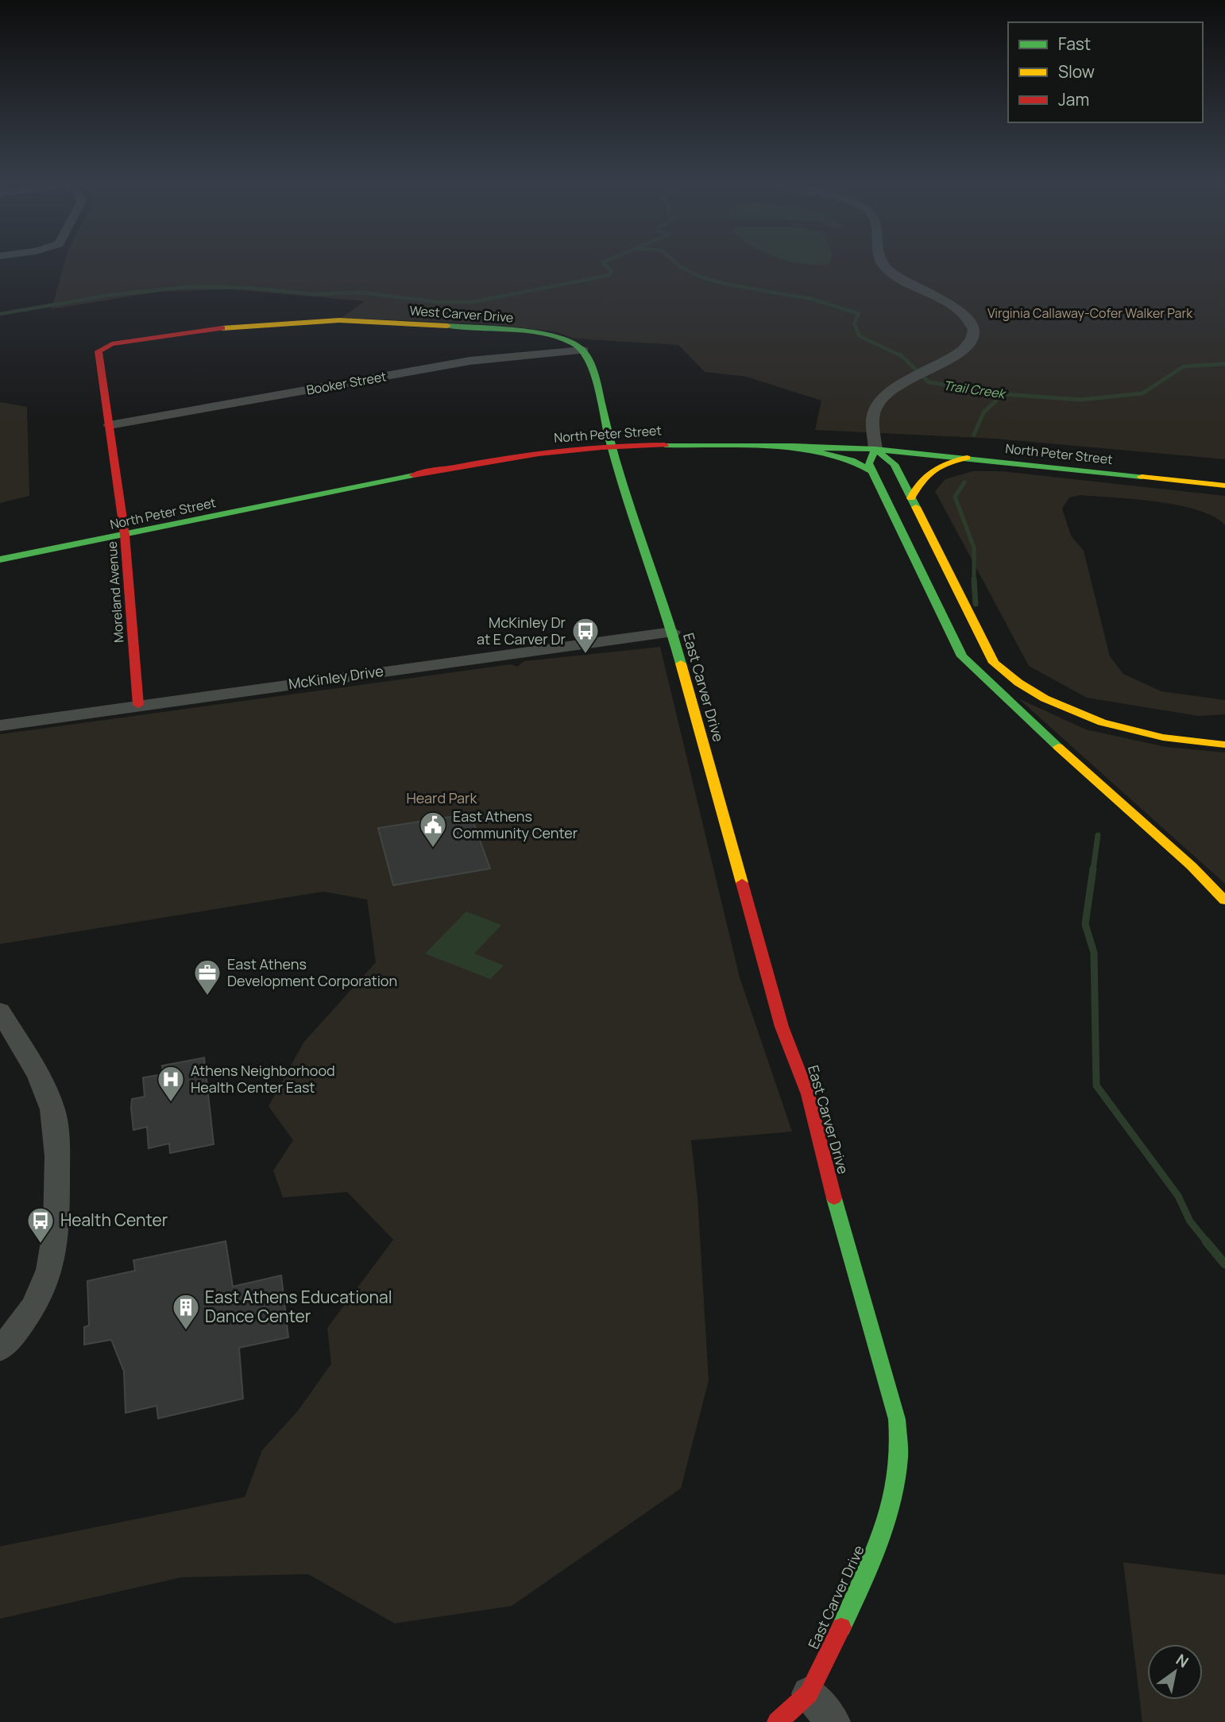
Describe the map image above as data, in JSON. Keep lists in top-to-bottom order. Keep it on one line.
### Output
{"streets":{"main road":["West Carver Drive","North Peter Street","Moreland Avenue","East Carver Drive"],"street":["Booker Street","McKinley Drive"]},"crossings":[["West Carver Drive","Booker Street"],["West Carver Drive","Moreland Avenue"],["Booker Street","Moreland Avenue"],["North Peter Street","Moreland Avenue"],["North Peter Street","East Carver Drive"],["Moreland Avenue","McKinley Drive"],["McKinley Drive","East Carver Drive"]],"water":["Trail Creek"],"parks":["Virginia Callaway-Cofer Walker Park","Heard Park"],"places":{"bus stop":["McKinley Dr at E Carver Dr","Health Center"],"public building":["East Athens Community Center"],"office":["East Athens Development Corporation"],"hospital":["Athens Neighborhood Health Center East"],"building":["East Athens Educational Dance Center"]},"legend":["Fast","Slow","Jam"],"north":"top right"}
